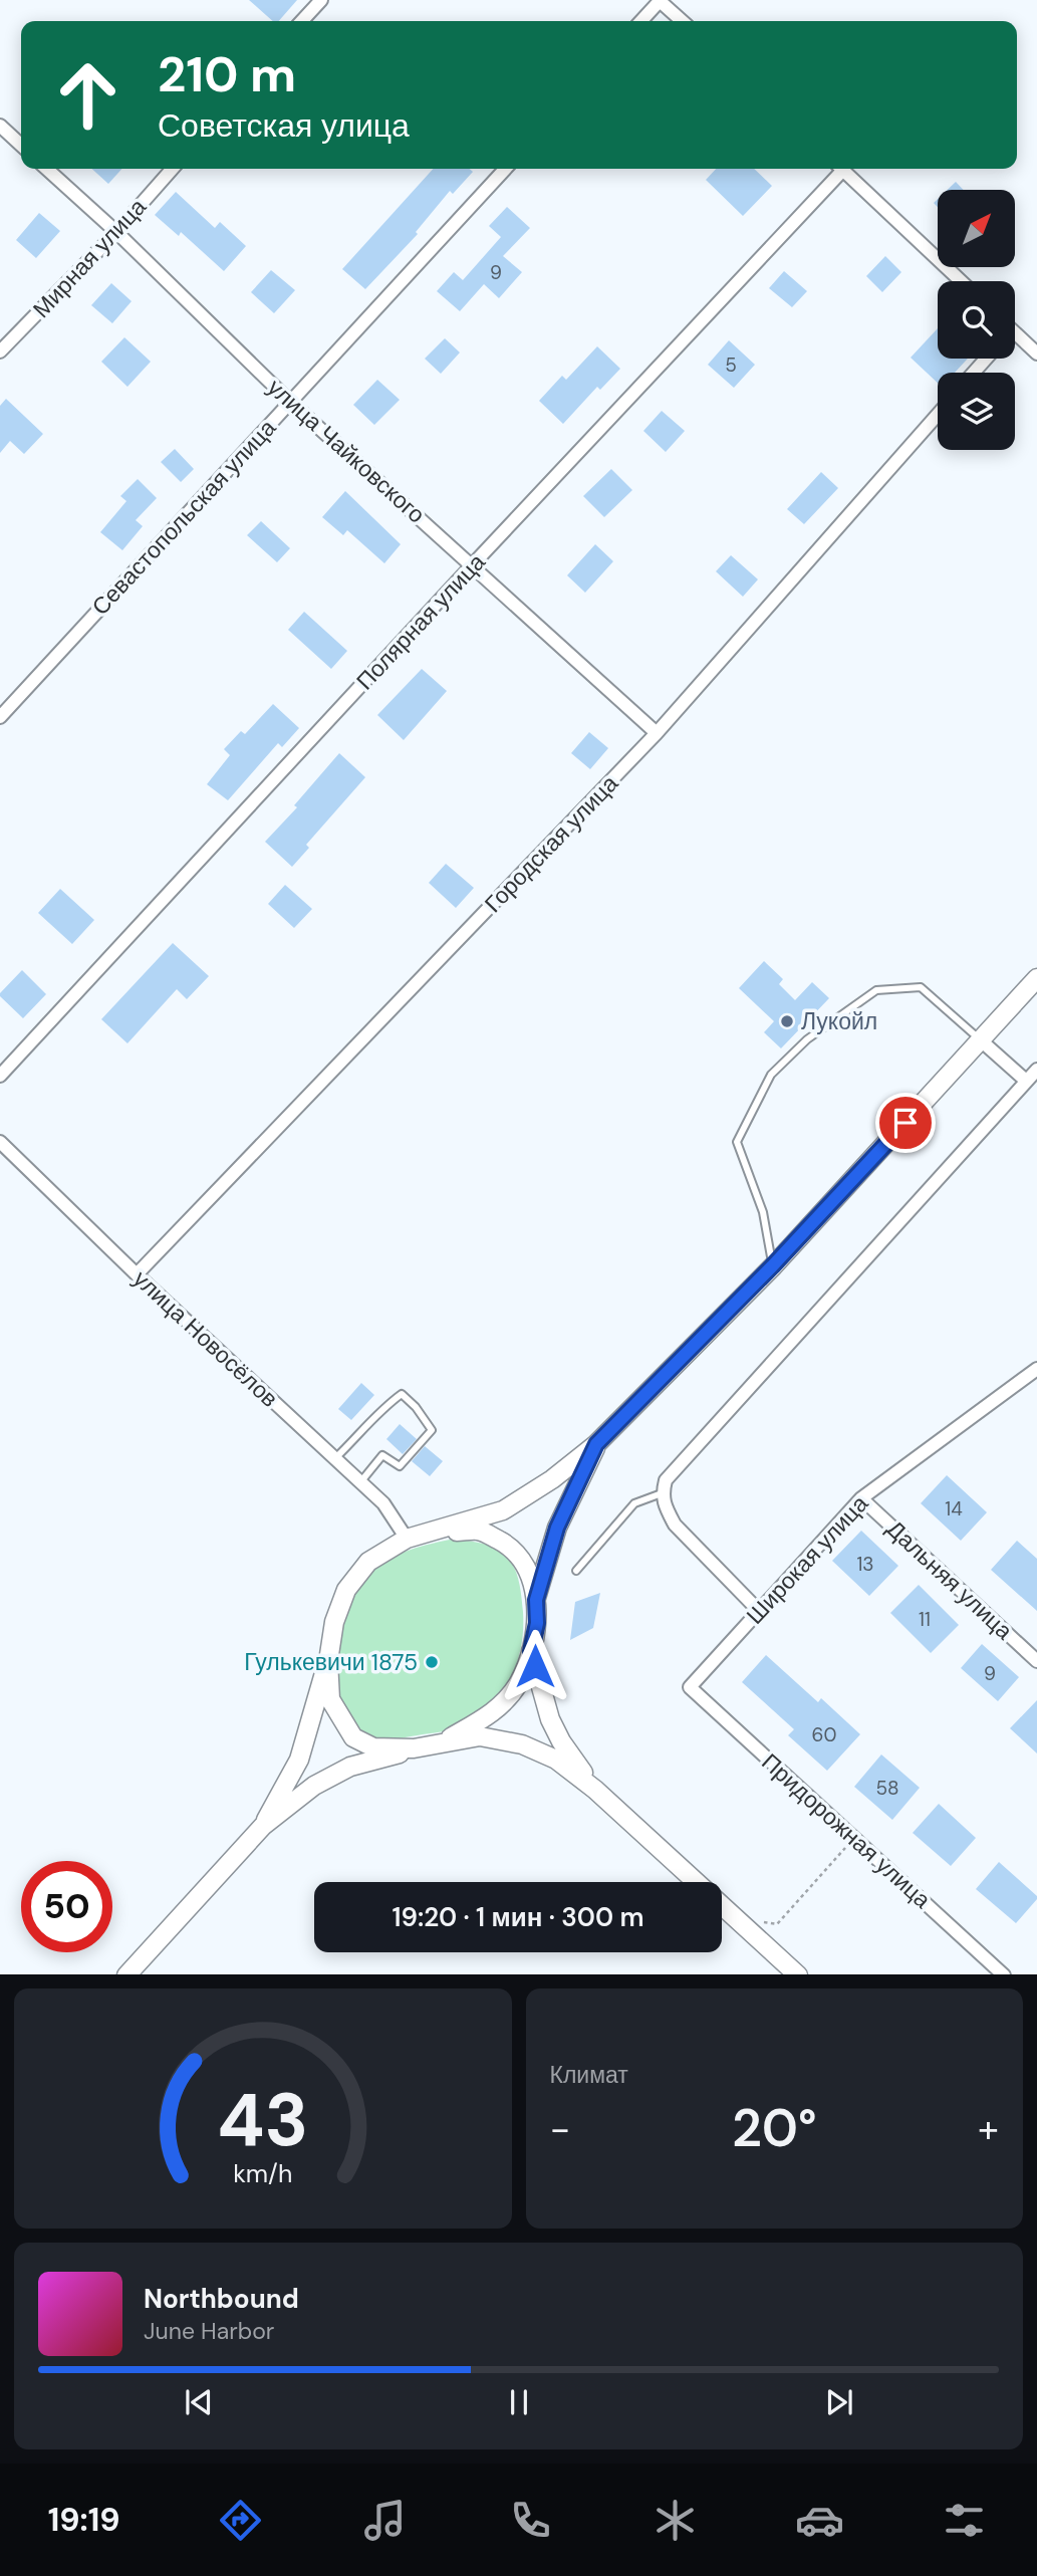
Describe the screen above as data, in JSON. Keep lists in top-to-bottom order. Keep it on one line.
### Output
{"streets":{"street":["Мирная улица","улица Чайковского","Севастопольская улица","Полярная улица","Городская улица","улица Новосёлов","Широкая улица","Дальняя улица","Придорожная улица"]},"crossings":[["Мирная улица","улица Чайковского"],["улица Чайковского","Севастопольская улица"],["улица Чайковского","Полярная улица"],["улица Чайковского","Городская улица"],["Городская улица","улица Новосёлов"],["Широкая улица","Дальняя улица"],["Широкая улица","Придорожная улица"]],"places":["Лукойл","Гулькевичи 1875"],"house_numbers":["9","5","14","13","11","9","60","58"],"north":"top right","page":{"turn":["210 m","Советская улица"],"limit":"50","trip":"19:20 · 1 мин · 300 m","tile":"Климат","heat":["−","20°","+"],"song":["Northbound","June Harbor"],"tabs":"19:19","gauge":["43","km/h"]}}
